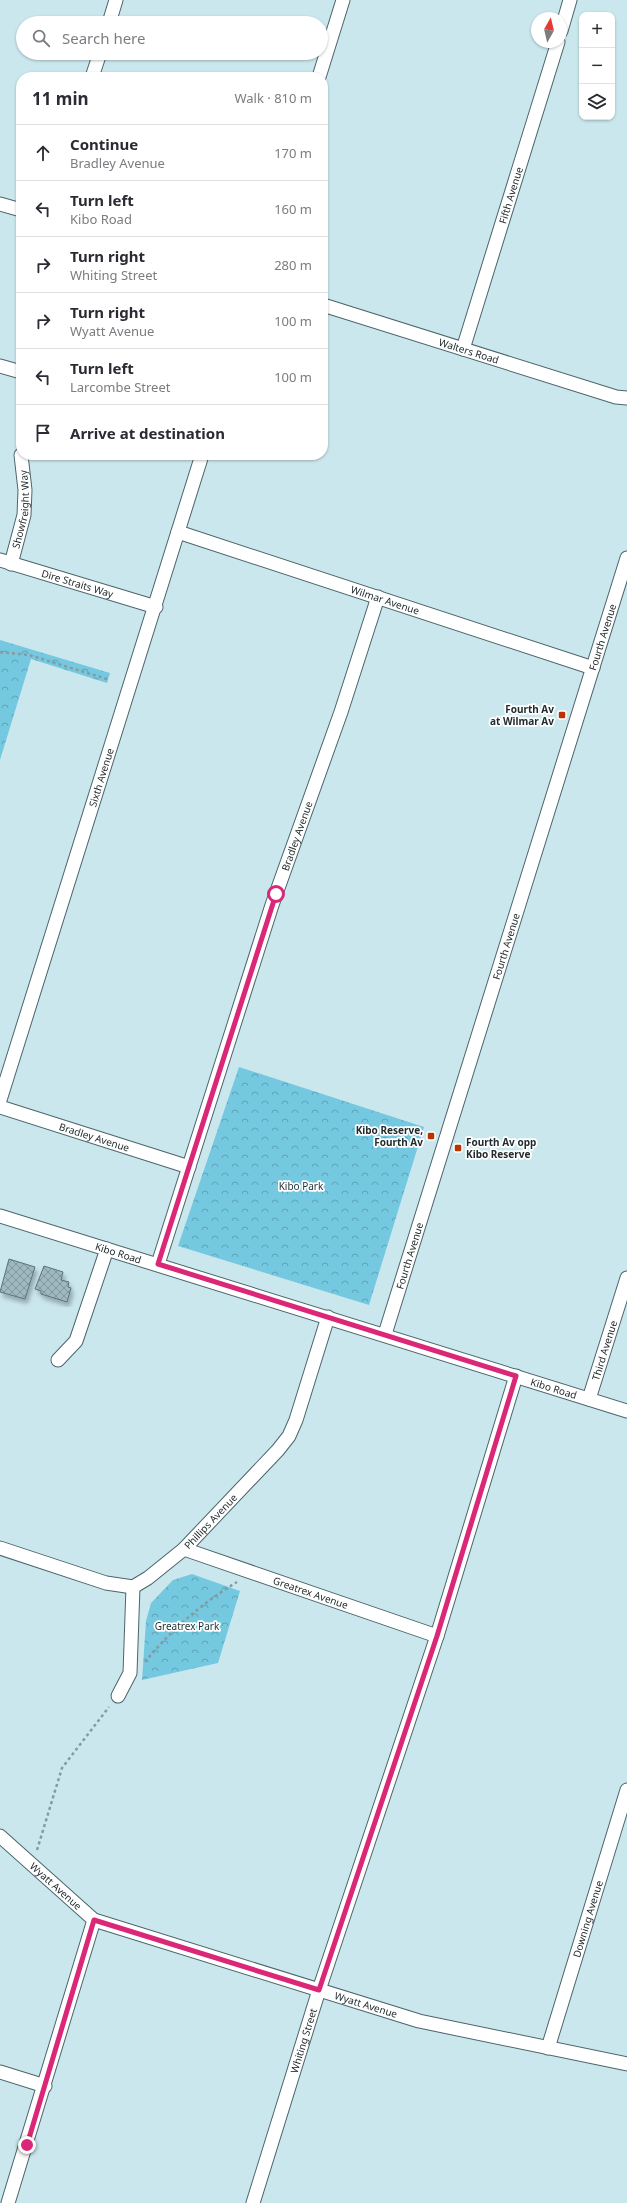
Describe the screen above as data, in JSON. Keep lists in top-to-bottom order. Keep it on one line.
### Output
{"streets":{"street":["Fifth Avenue","Walters Road","Showfreight Way","Dire Straits Way","Wilmar Avenue","Fourth Avenue","Sixth Avenue","Bradley Avenue","Kibo Road","Third Avenue","Phillips Avenue","Greatrex Avenue","Wyatt Avenue","Downing Avenue","Whiting Street"]},"crossings":[["Fifth Avenue","Walters Road"],["Showfreight Way","Dire Straits Way"],["Dire Straits Way","Sixth Avenue"],["Wilmar Avenue","Fourth Avenue"],["Wilmar Avenue","Sixth Avenue"],["Wilmar Avenue","Bradley Avenue"],["Fourth Avenue","Kibo Road"],["Bradley Avenue","Kibo Road"],["Kibo Road","Third Avenue"],["Kibo Road","Phillips Avenue"],["Kibo Road","Whiting Street"],["Phillips Avenue","Greatrex Avenue"],["Greatrex Avenue","Whiting Street"],["Wyatt Avenue","Downing Avenue"],["Wyatt Avenue","Whiting Street"]],"parks":["Kibo Park","Greatrex Park"],"places":{"transit":["Fourth Av at Wilmar Av","Kibo Reserve, Fourth Av","Fourth Av opp Kibo Reserve"]},"north":"top","page":{"map_buttons":["+","−"],"search":"Search here","heading":["11 min","Walk · 810 m"],"list":[["Continue","Bradley Avenue","170 m"],["Turn left","Kibo Road","160 m"],["Turn right","Whiting Street","280 m"],["Turn right","Wyatt Avenue","100 m"],["Turn left","Larcombe Street","100 m"],"Arrive at destination"]}}
